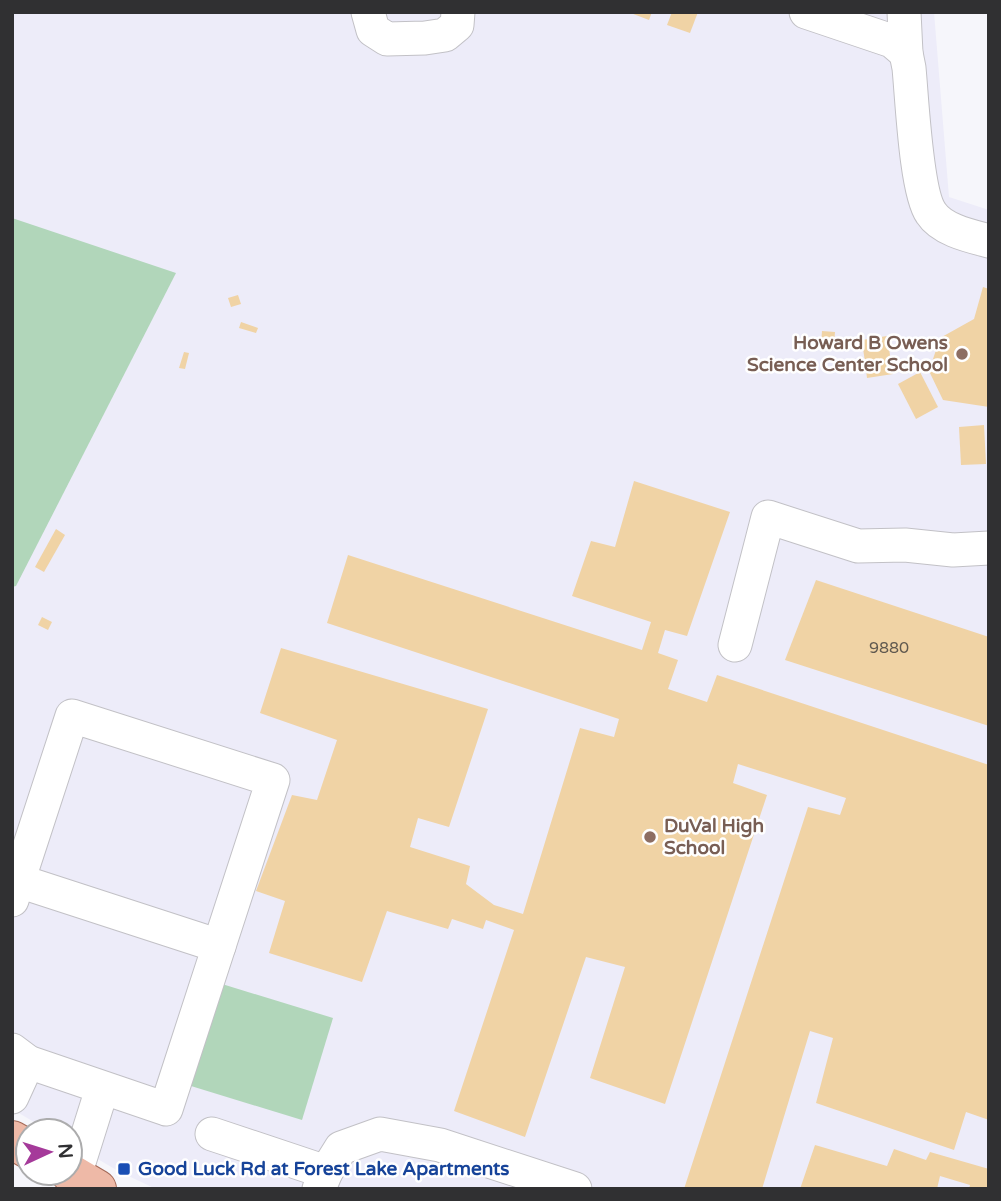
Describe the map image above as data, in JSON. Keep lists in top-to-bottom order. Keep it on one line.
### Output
{"places":{"other":["Howard B Owens Science Center School","DuVal High School"],"transit":["Good Luck Rd at Forest Lake Apartments"]},"house_numbers":["9880"],"north":"right"}
